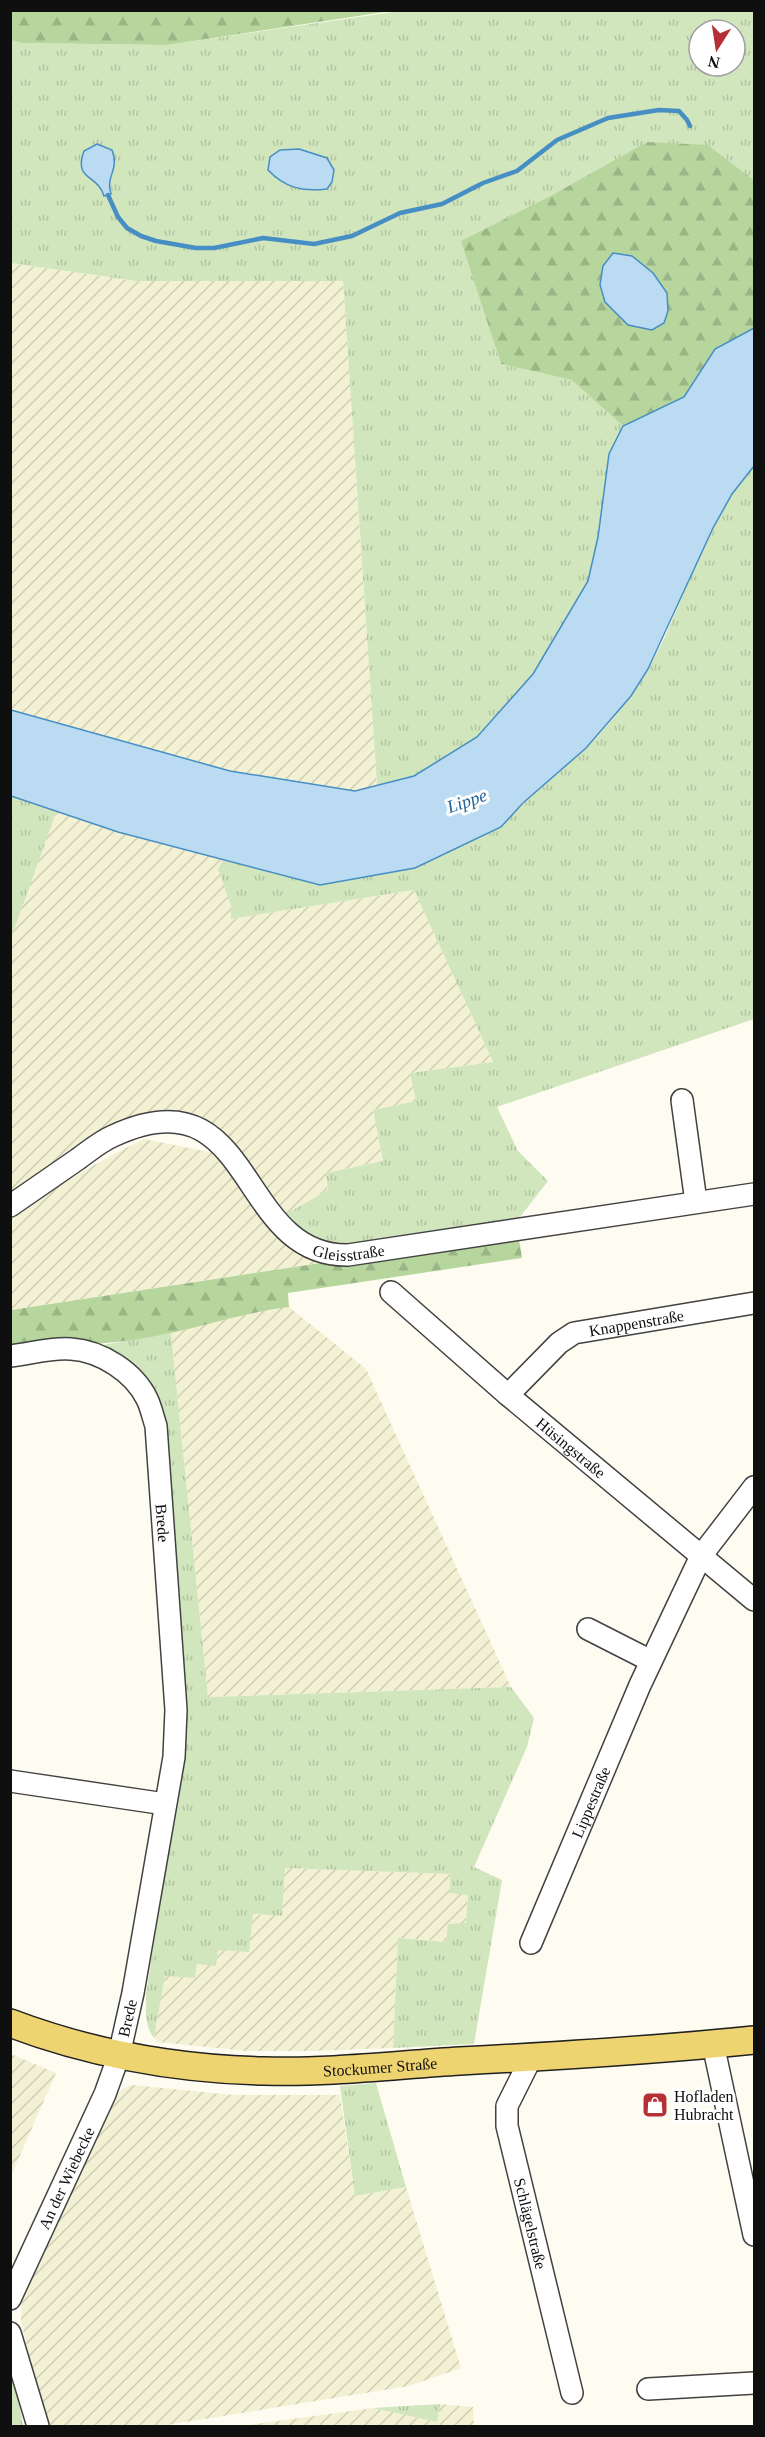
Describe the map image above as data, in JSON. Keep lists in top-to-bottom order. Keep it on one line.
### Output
{"streets":{"main road":["Stockumer Straße"],"street":["Gleisstraße","Knappenstraße","Hüsingstraße","Brede","Lippestraße","An der Wiebecke","Schlägelstraße"]},"crossings":[["Knappenstraße","Hüsingstraße"],["Hüsingstraße","Lippestraße"],["Brede","Stockumer Straße"],["Brede","An der Wiebecke"],["Stockumer Straße","An der Wiebecke"],["Stockumer Straße","Schlägelstraße"]],"water":["Lippe"],"places":{"shop":["Hofladen Hubracht"]},"north":"bottom"}
